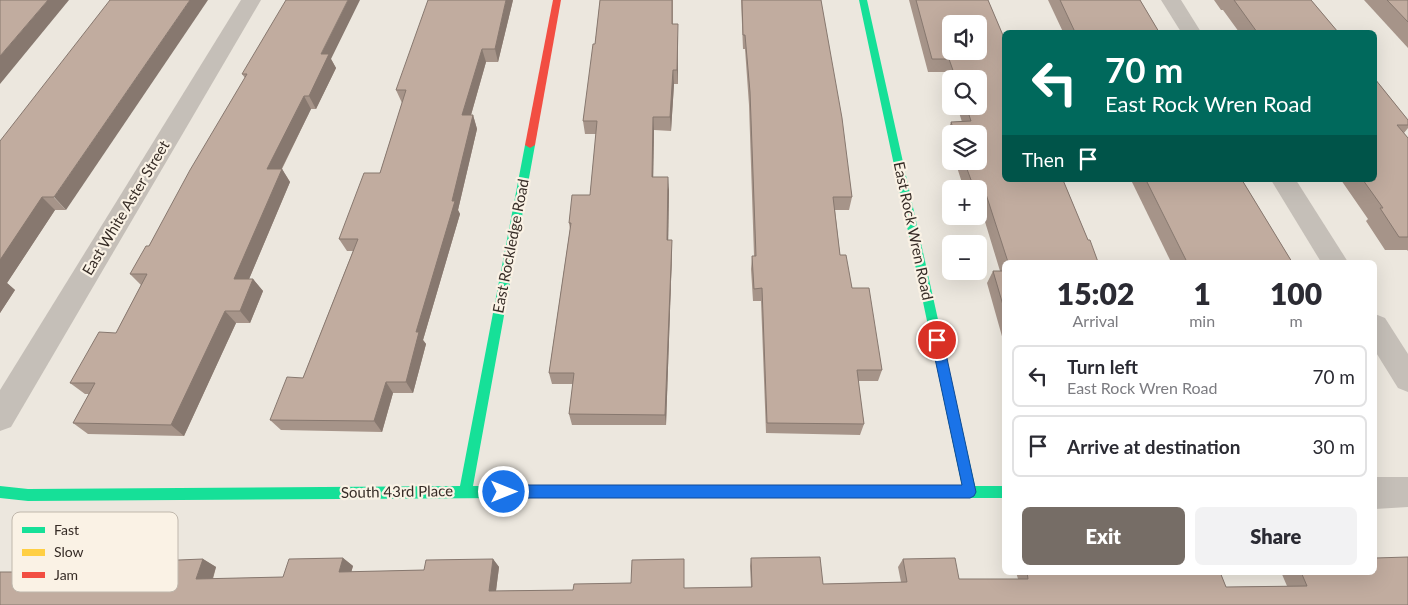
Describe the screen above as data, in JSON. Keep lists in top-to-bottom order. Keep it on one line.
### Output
{"streets":{"street":["East White Aster Street","East Rock Wren Road","East Rockledge Road","South 43rd Place"]},"crossings":[["East Rock Wren Road","South 43rd Place"],["East Rockledge Road","South 43rd Place"]],"legend":["Fast","Slow","Jam"],"page":{"map_buttons":["+","−"],"turn":["70 m","East Rock Wren Road"],"then":"Then","eta":["15:02","Arrival","1","min","100","m"],"list":[{"name":"Turn left","note":"East Rock Wren Road","value":"70 m"},{"name":"Arrive at destination","value":"30 m"}],"buttons":["Exit","Share"]}}
